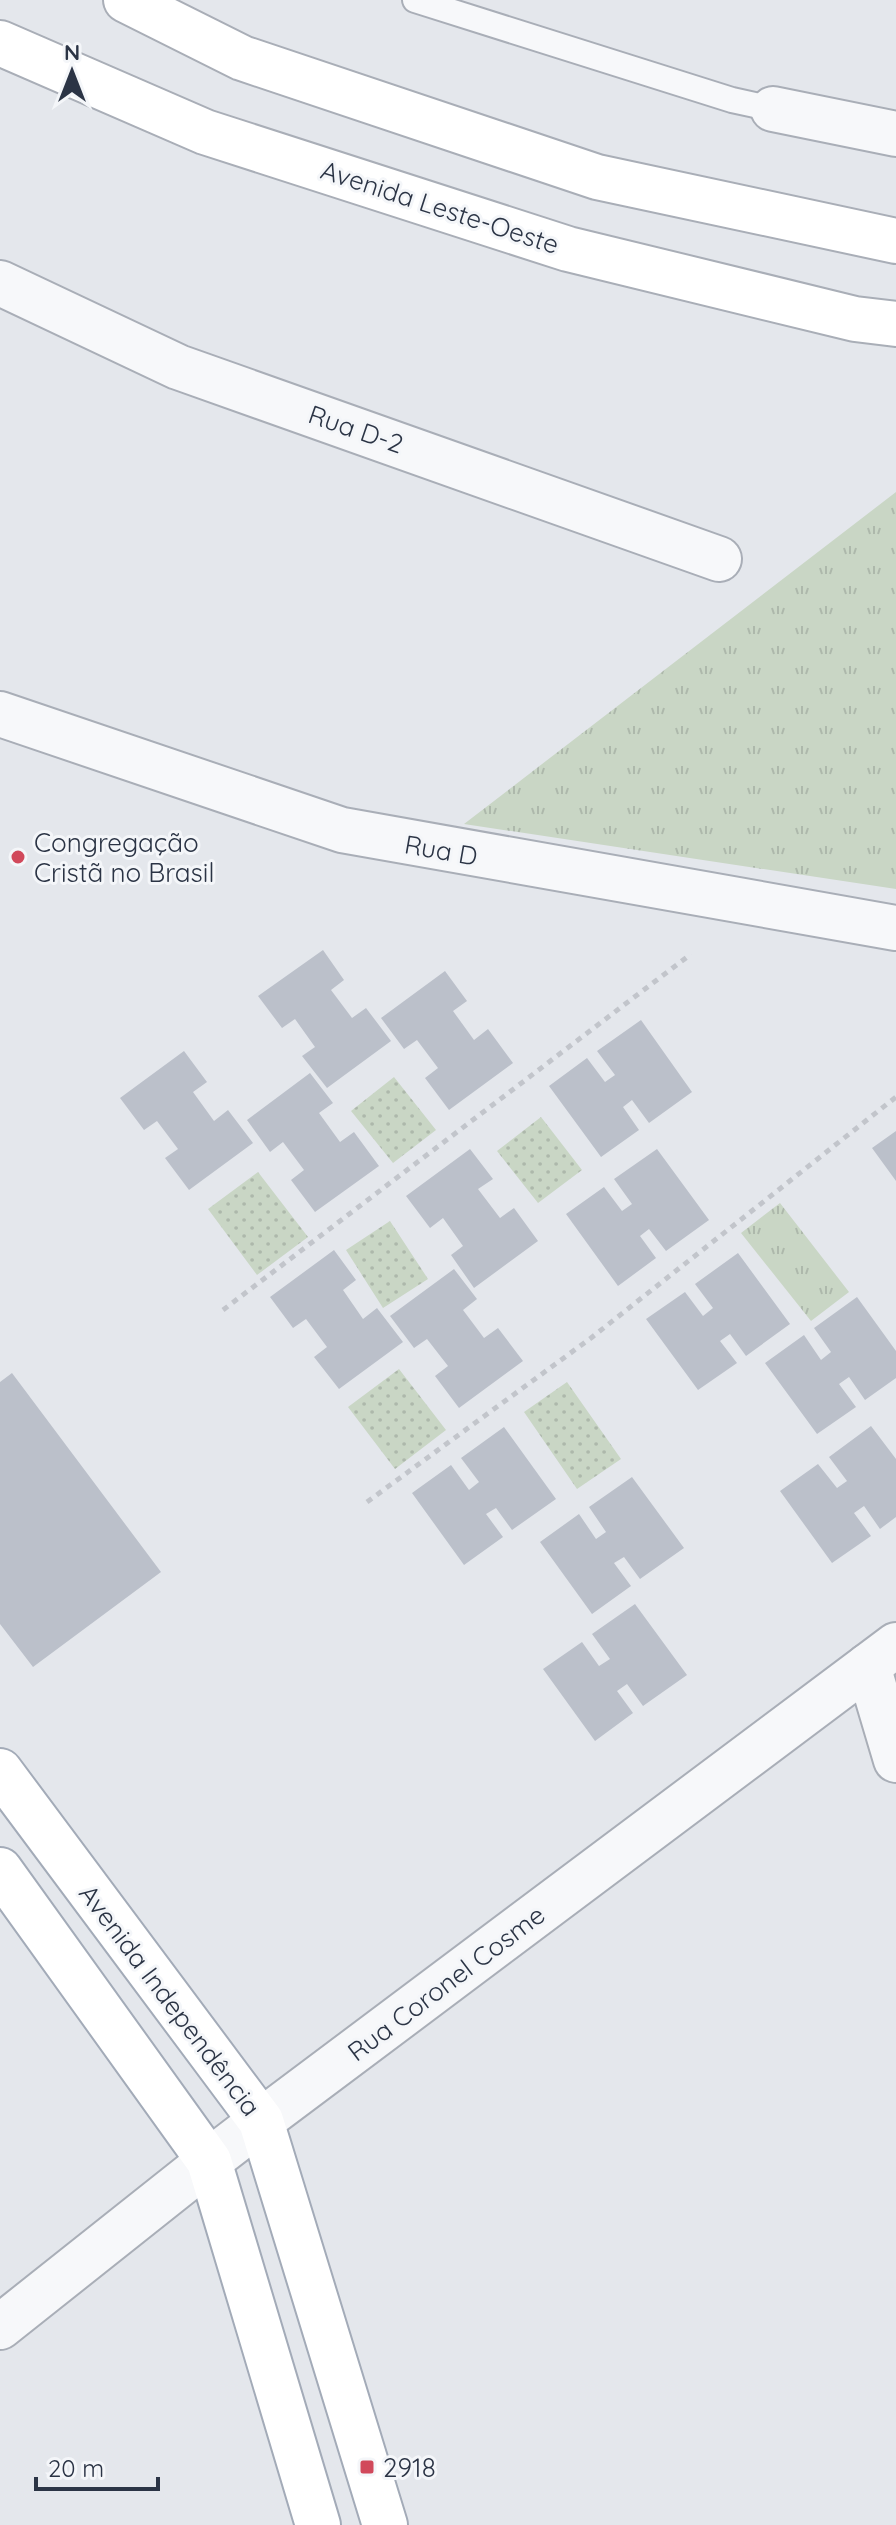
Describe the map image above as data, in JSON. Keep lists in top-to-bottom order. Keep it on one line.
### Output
{"streets":{"main road":["Avenida Leste-Oeste","Avenida Independência"],"street":["Rua D-2","Rua D","Rua Coronel Cosme"]},"crossings":[["Rua Coronel Cosme","Avenida Independência"]],"places":{"other":["Congregação Cristã no Brasil"],"transit":["2918"]},"scale_bar":"20 m","north":"top"}
